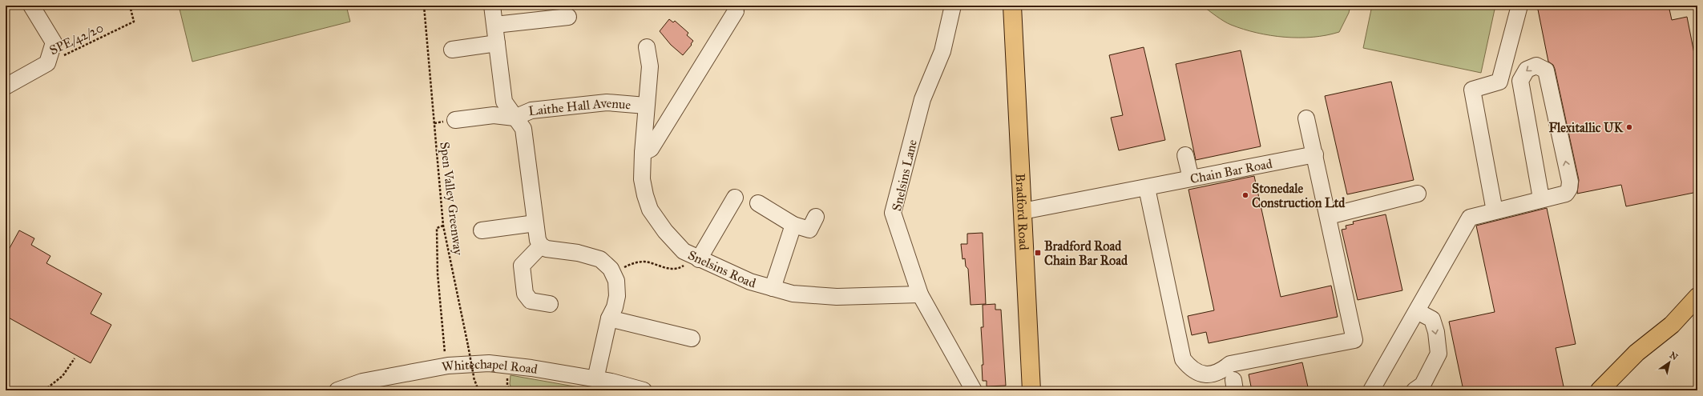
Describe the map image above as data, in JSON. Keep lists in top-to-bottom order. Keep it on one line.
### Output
{"streets":{"main road":["Bradford Road"],"street":["Laithe Hall Avenue","Chain Bar Road","Snelsins Lane","Snelsins Road","Whitechapel Road"],"path":["SPE/42/20","Spen Valley Greenway"]},"crossings":[["Laithe Hall Avenue","Snelsins Road"],["Chain Bar Road","Bradford Road"],["Snelsins Lane","Snelsins Road"]],"places":{"other":["Flexitallic UK","Stonedale Construction Ltd"],"transit":["Bradford Road Chain Bar Road"]},"north":"top right"}
